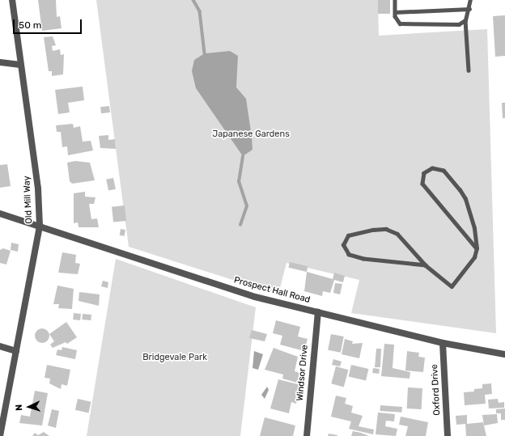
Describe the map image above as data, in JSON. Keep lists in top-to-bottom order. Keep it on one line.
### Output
{"streets":{"street":["Old Mill Way","Prospect Hall Road","Windsor Drive","Oxford Drive"]},"crossings":[["Old Mill Way","Prospect Hall Road"],["Prospect Hall Road","Windsor Drive"],["Prospect Hall Road","Oxford Drive"]],"parks":["Japanese Gardens","Bridgevale Park"],"scale_bar":"50 m","north":"left"}
